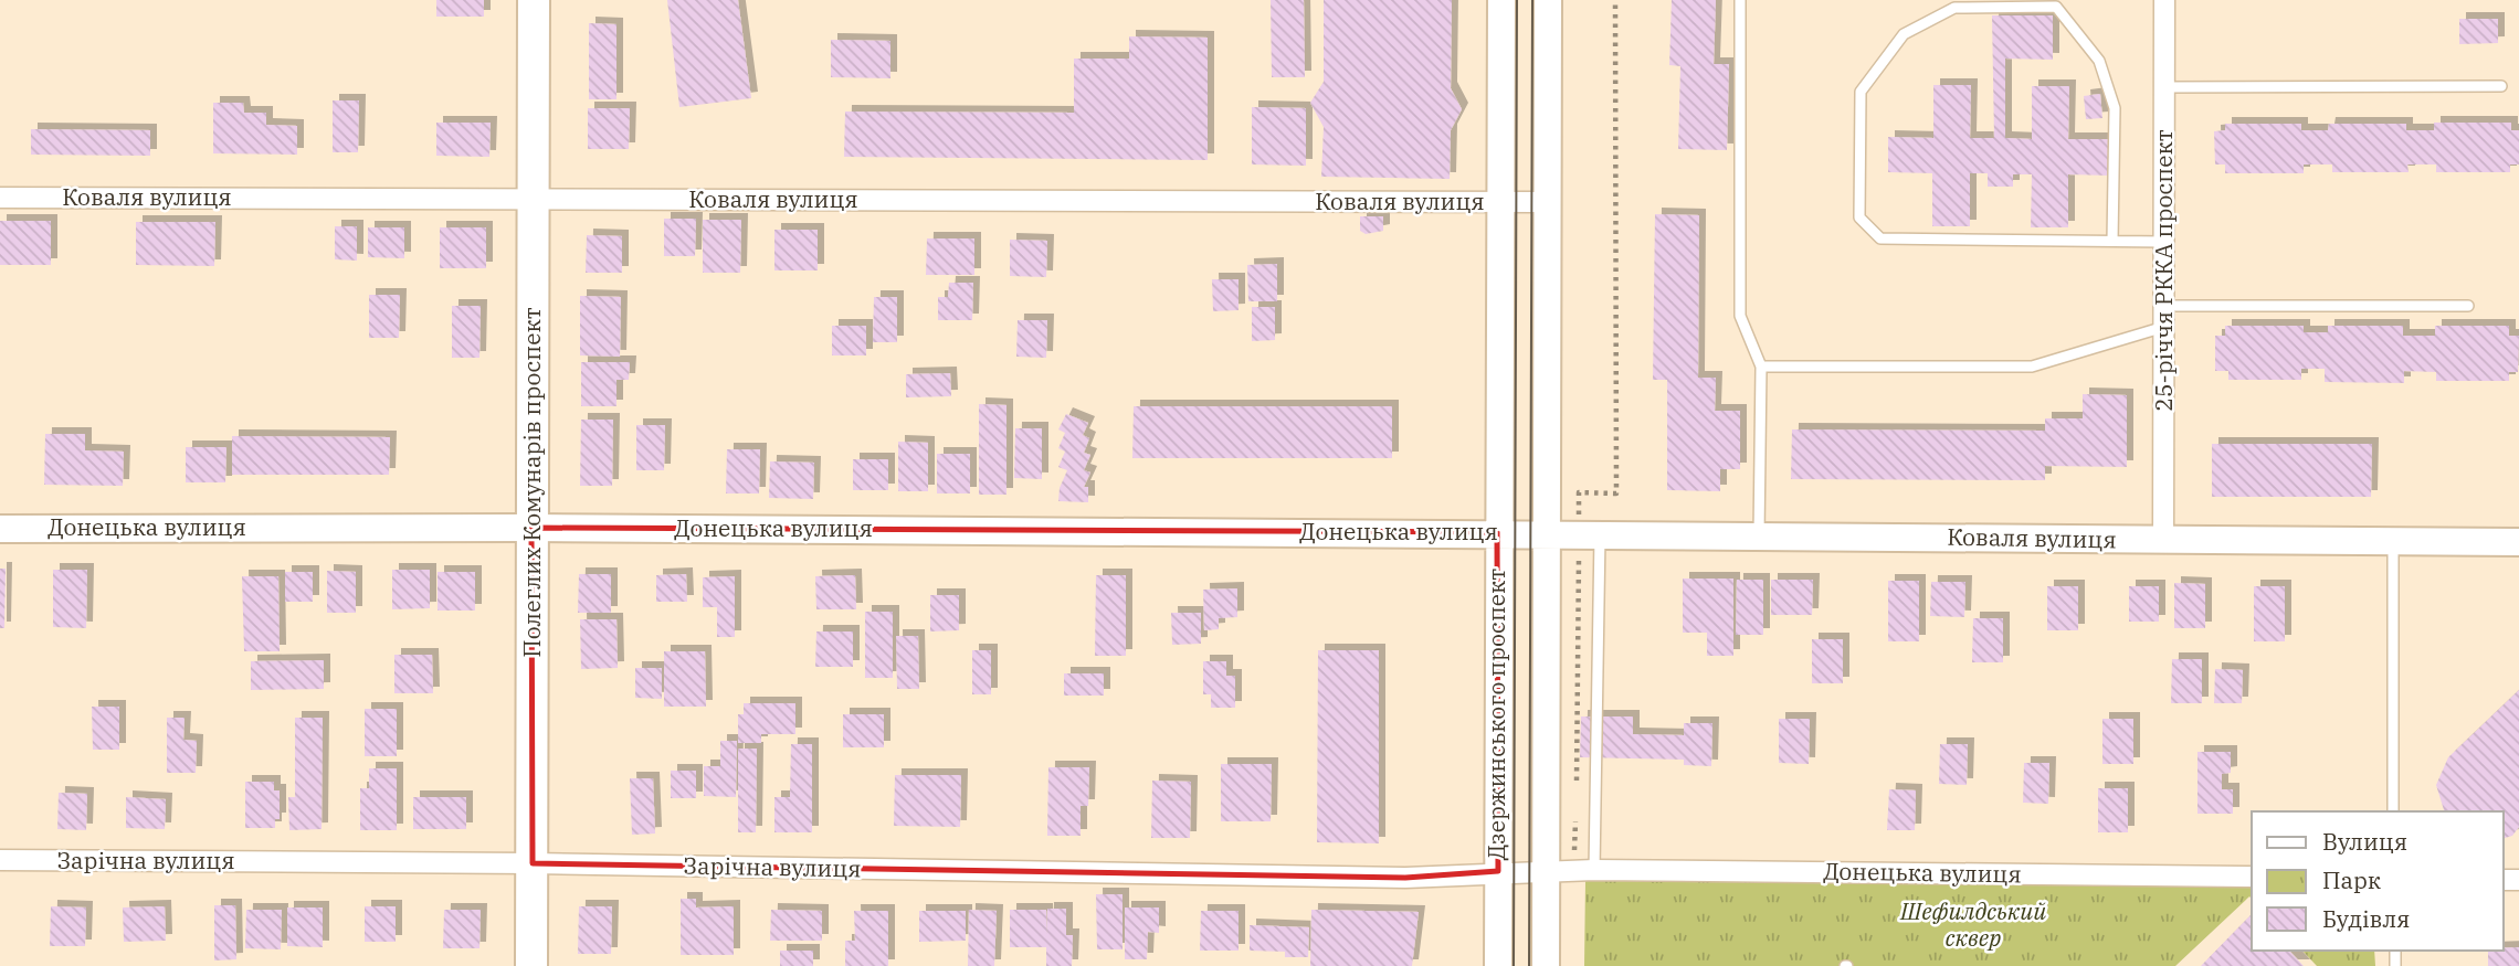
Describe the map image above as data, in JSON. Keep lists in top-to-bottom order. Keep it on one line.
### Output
{"streets":{"main road":["Полеглих Комунарів проспект"],"street":["Коваля вулиця","25-річчя РККА проспект","Донецька вулиця","Дзержинського проспект","Зарічна вулиця"]},"crossings":[["Коваля вулиця","25-річчя РККА проспект"],["Коваля вулиця","Полеглих Комунарів проспект"],["Коваля вулиця","Донецька вулиця"],["Коваля вулиця","Дзержинського проспект"],["Полеглих Комунарів проспект","Донецька вулиця"],["Полеглих Комунарів проспект","Зарічна вулиця"],["Донецька вулиця","Дзержинського проспект"],["Донецька вулиця","Зарічна вулиця"],["Дзержинського проспект","Зарічна вулиця"]],"parks":["Шефилдський сквер"],"legend":["Вулиця","Парк","Будівля"]}
